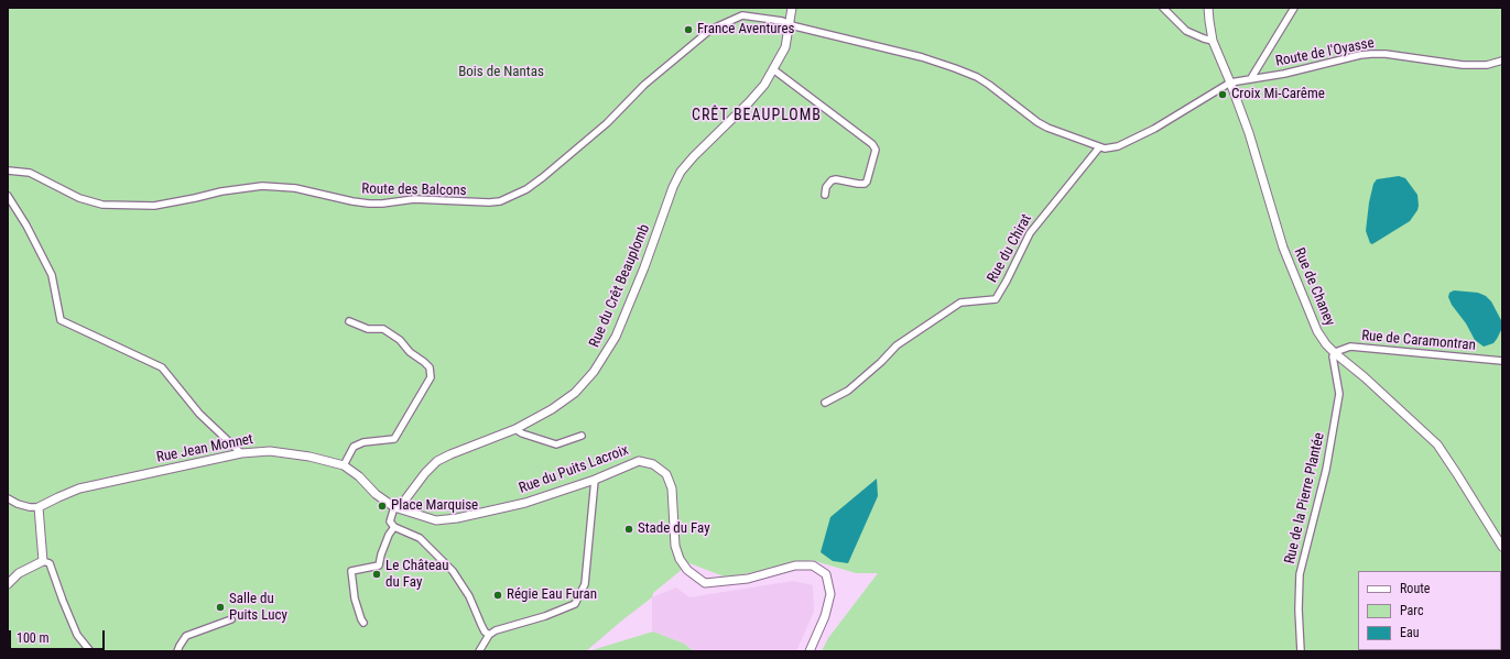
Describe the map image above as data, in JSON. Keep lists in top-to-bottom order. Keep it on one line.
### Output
{"streets":{"street":["Route de l'Oyasse","Route des Balcons","Rue du Chirat","Rue du Crêt Beauplomb","Rue de Chaney","Rue de Caramontran","Rue Jean Monnet","Rue du Puits Lacroix","Rue de la Pierre Plantée"]},"crossings":[["Route de l'Oyasse","Rue de Chaney"],["Route des Balcons","Rue du Chirat"],["Route des Balcons","Rue du Crêt Beauplomb"],["Rue du Crêt Beauplomb","Rue Jean Monnet"],["Rue du Crêt Beauplomb","Rue du Puits Lacroix"],["Rue de Chaney","Rue de Caramontran"],["Rue de Chaney","Rue de la Pierre Plantée"],["Rue de Caramontran","Rue de la Pierre Plantée"],["Rue Jean Monnet","Rue du Puits Lacroix"]],"districts":["CRÊT BEAUPLOMB"],"parks":["Bois de Nantas"],"places":["France Aventures","Croix Mi-Carême","Place Marquise","Stade du Fay","Le Château du Fay","Régie Eau Furan","Salle du Puits Lucy"],"legend":["Route","Parc","Eau"],"scale_bar":"100 m"}
